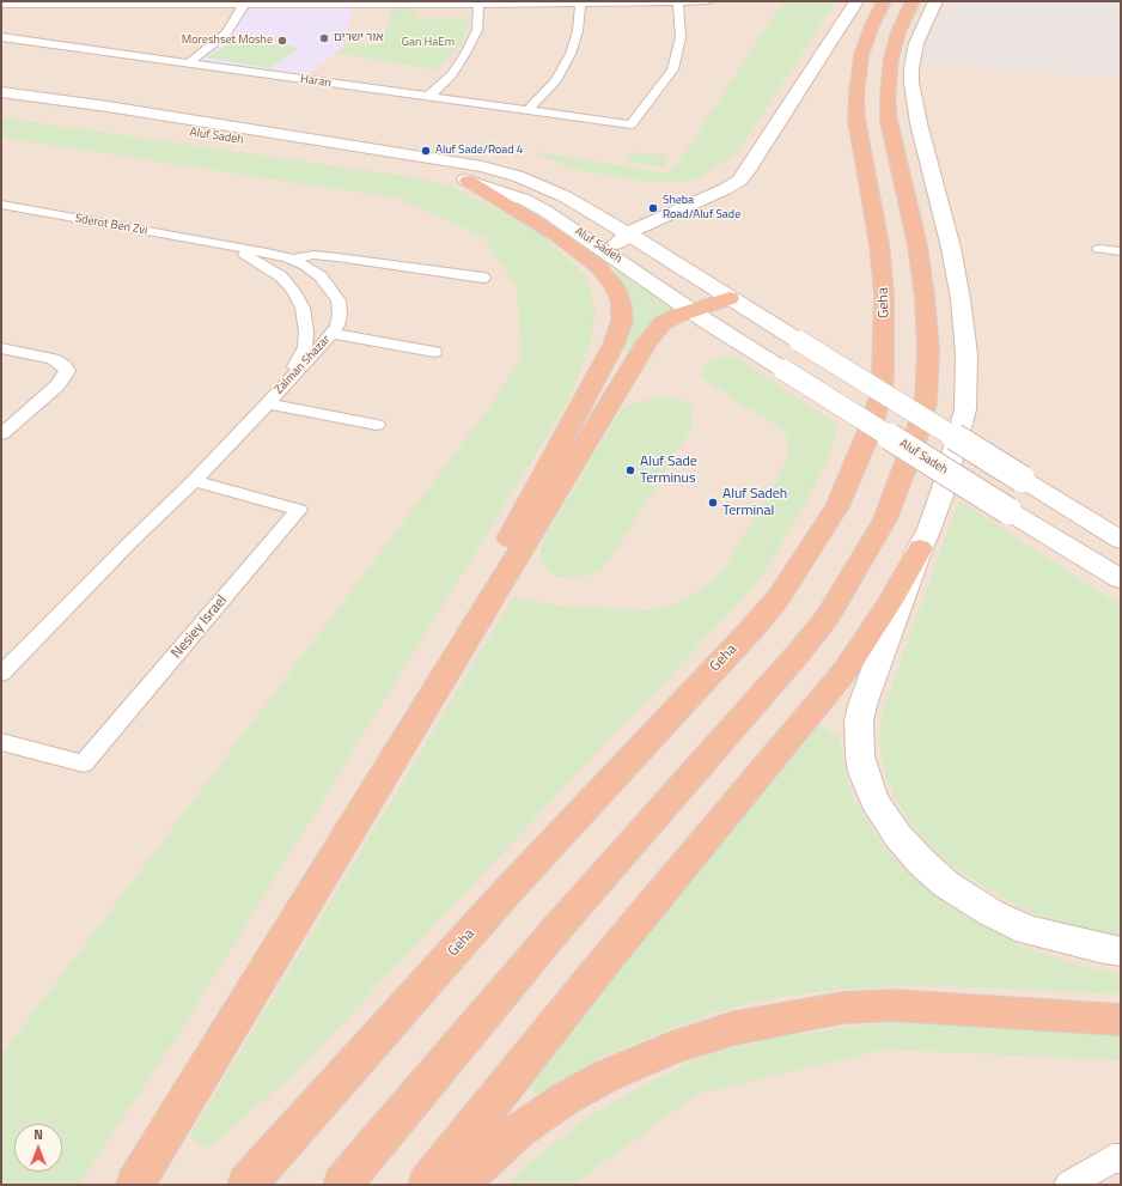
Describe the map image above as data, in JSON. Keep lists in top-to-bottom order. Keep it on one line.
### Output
{"streets":{"highway":["Geha"],"main road":["Aluf Sadeh"],"street":["Harari","Sderot Ben Zvi","Zalman Shazar","Nesiey Israel"]},"crossings":[["Sderot Ben Zvi","Zalman Shazar"],["Zalman Shazar","Nesiey Israel"]],"parks":["Gan HaEm"],"places":["אור ישרים","Moreshset Moshe","Aluf Sade/Road 4","Sheba Road/Aluf Sade","Aluf Sade Terminus","Aluf Sadeh Terminal"],"north":"top"}
